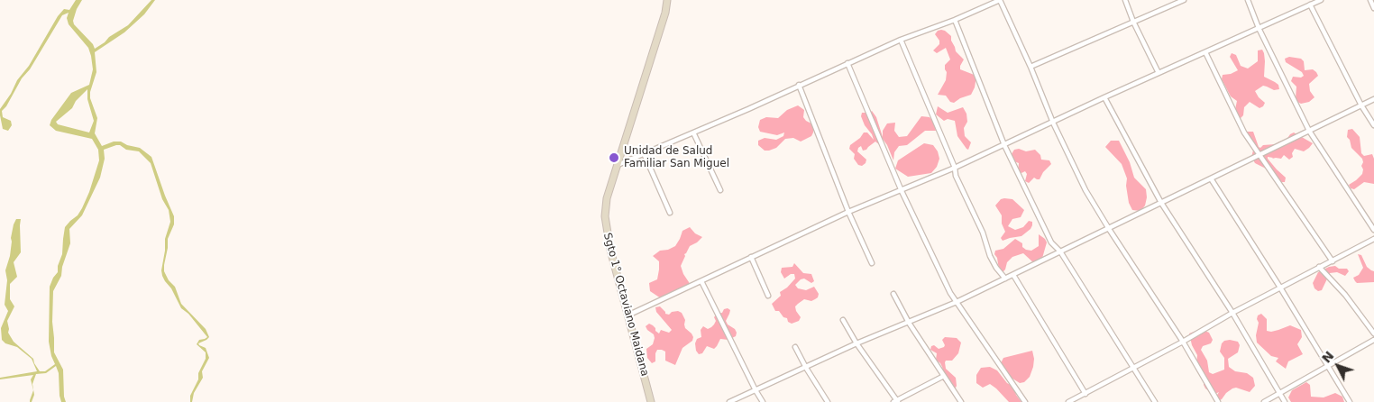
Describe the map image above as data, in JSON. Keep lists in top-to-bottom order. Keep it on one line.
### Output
{"streets":{"main road":["Sgto 1° Octaviano Maidana"]},"places":["Unidad de Salud Familiar San Miguel"],"north":"top left"}
